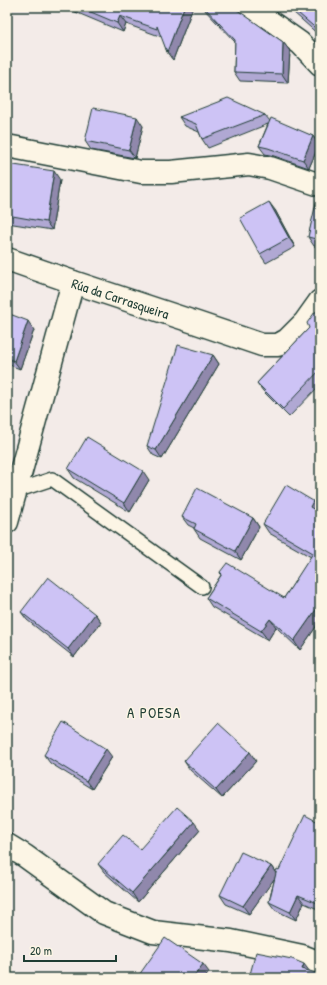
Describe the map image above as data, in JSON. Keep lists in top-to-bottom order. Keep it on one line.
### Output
{"streets":{"street":["Rúa da Carrasqueira"]},"districts":["A POESA"],"scale_bar":"20 m"}
